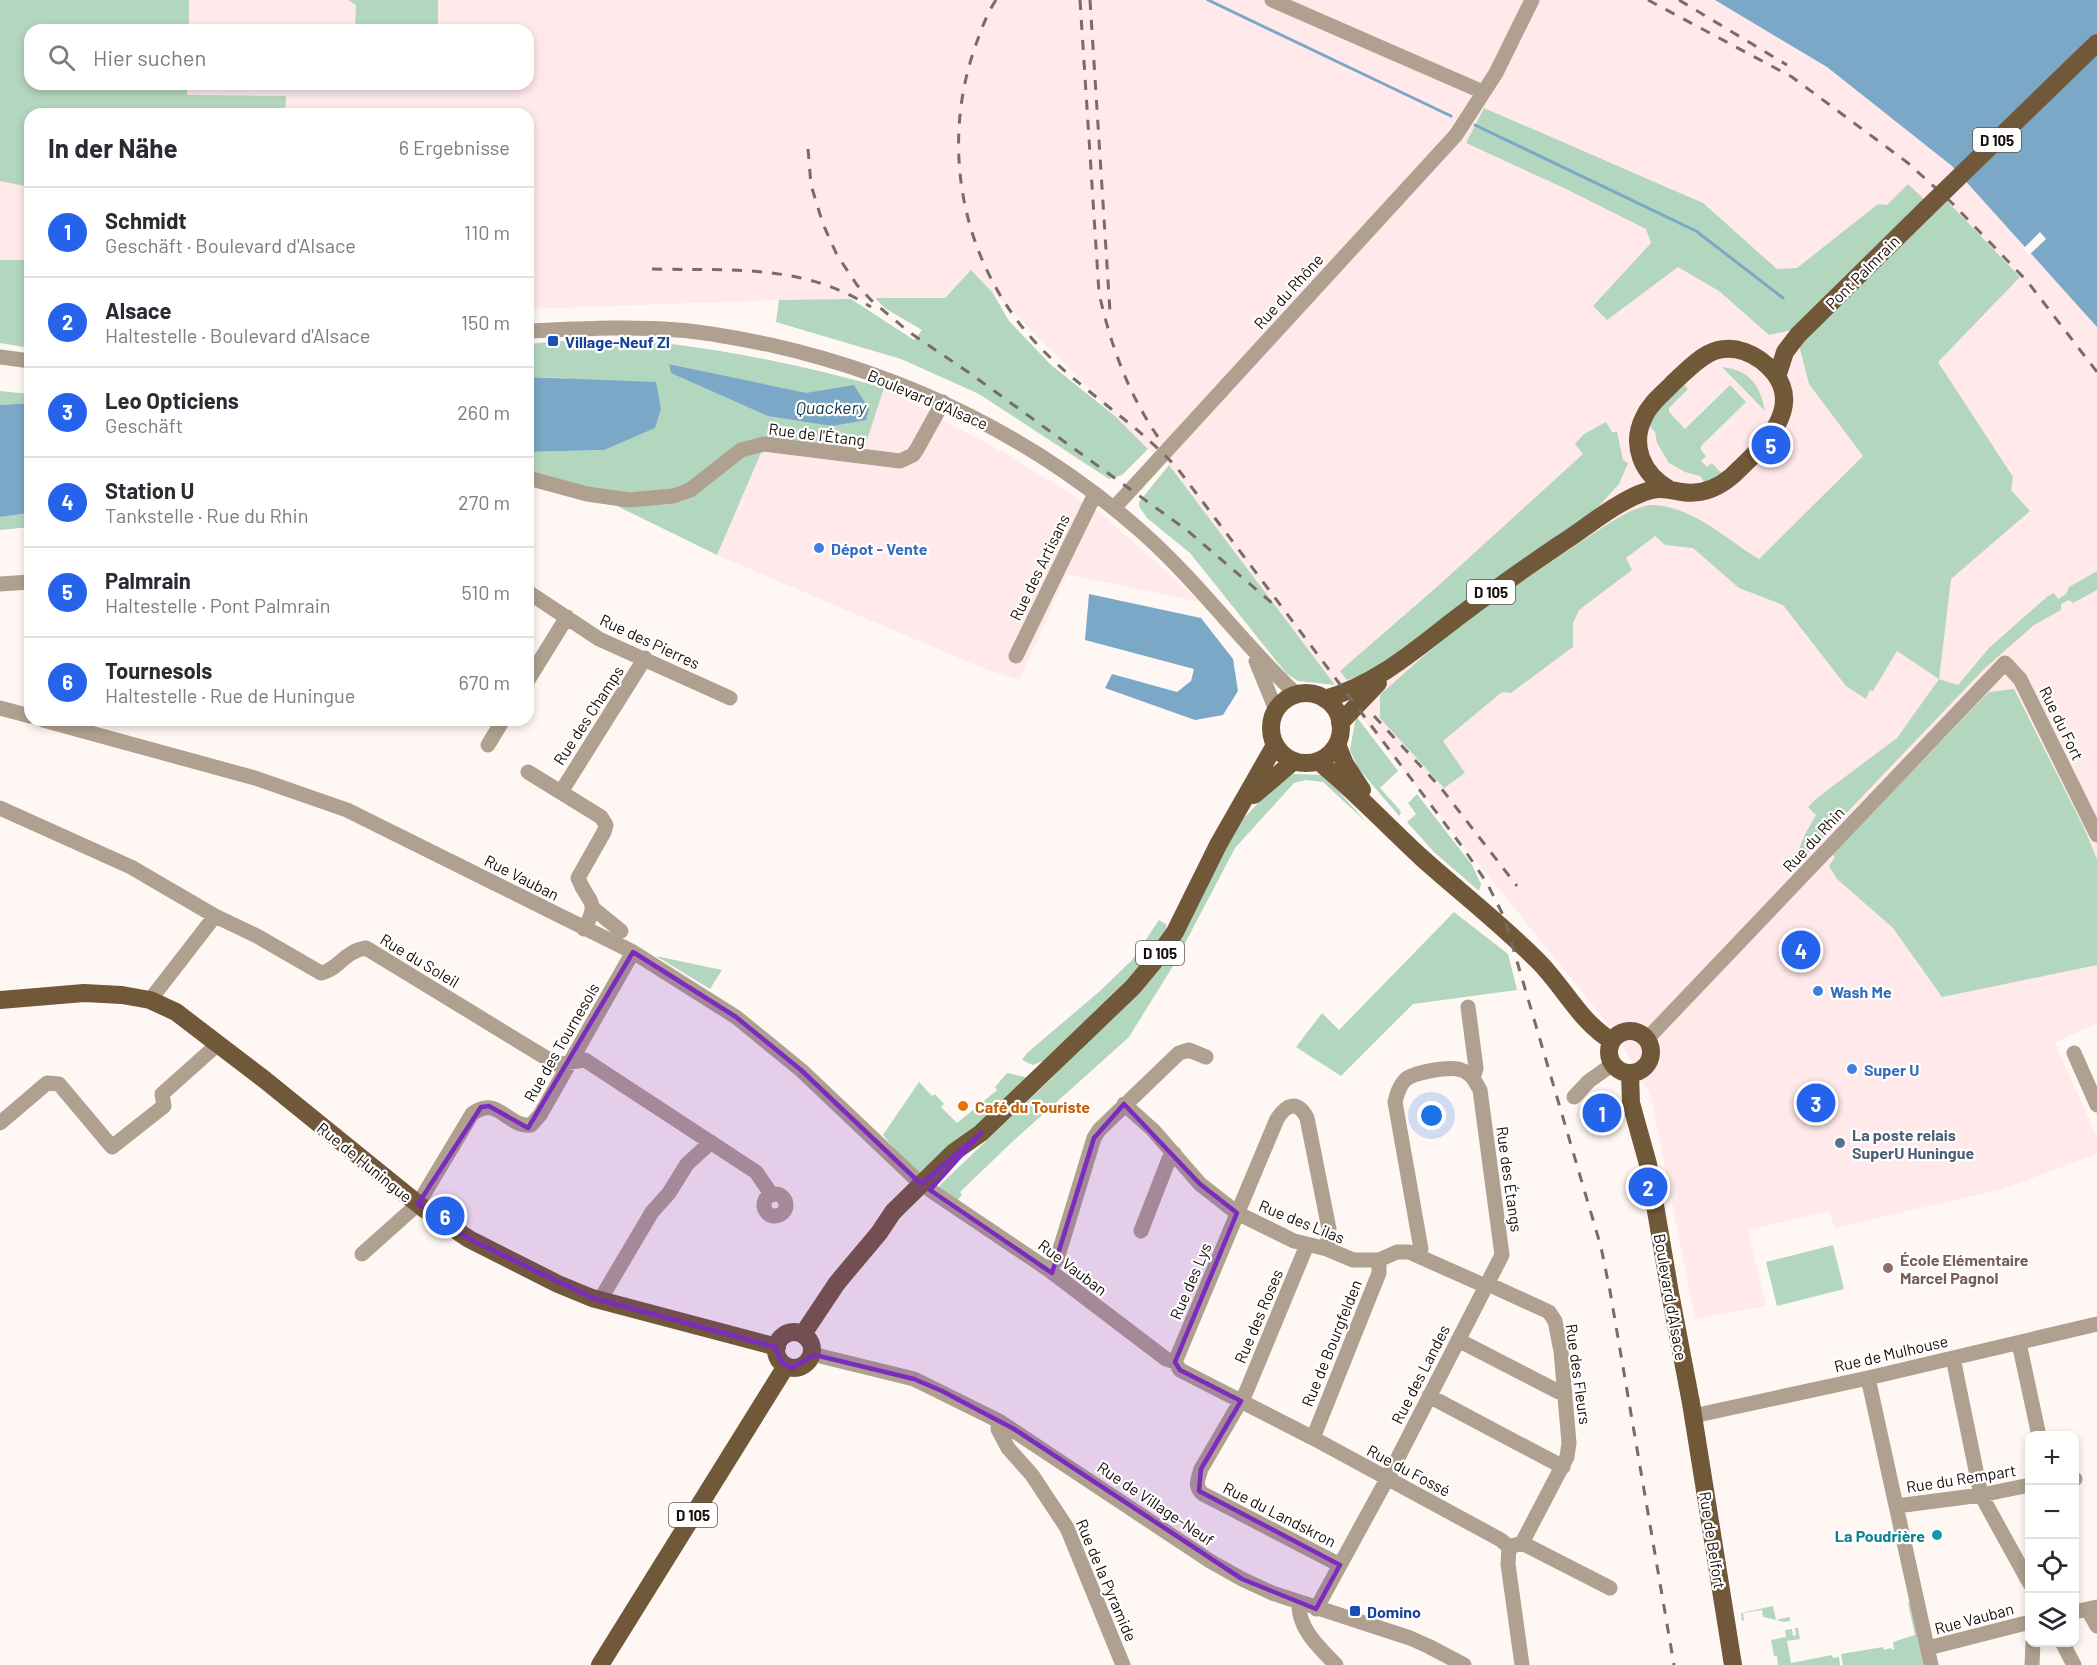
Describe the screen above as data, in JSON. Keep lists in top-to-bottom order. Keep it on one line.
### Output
{"streets":{"main road":["D 105","Pont Palmrain","Boulevard d'Alsace","Rue de Huningue","Rue de Belfort"],"street":["Rue du Rhône","Rue de l'Étang","Rue des Artisans","Rue des Pierres","Rue des Champs","Rue du Fort","Rue du Rhin","Rue Vauban","Rue du Soleil","Rue des Tournesols","Rue des Étangs","Rue des Lilas","Rue des Lys","Rue des Roses","Rue de Bourgfelden","Rue de Mulhouse","Rue des Landes","Rue des Fleurs","Rue du Fossé","Rue du Rempart","Rue de Village-Neuf","Rue du Landskron","Rue de la Pyramide"]},"crossings":[["D 105","Pont Palmrain"],["D 105","Boulevard d'Alsace"],["D 105","Rue Vauban"],["D 105","Rue de Huningue"],["Rue du Rhône","Boulevard d'Alsace"],["Boulevard d'Alsace","Rue de l'Étang"],["Boulevard d'Alsace","Rue des Artisans"],["Boulevard d'Alsace","Rue du Rhin"],["Boulevard d'Alsace","Rue de Mulhouse"],["Boulevard d'Alsace","Rue de Belfort"],["Rue des Pierres","Rue des Champs"],["Rue du Fort","Rue du Rhin"],["Rue Vauban","Rue des Tournesols"],["Rue Vauban","Rue des Lys"],["Rue Vauban","Rue du Fossé"],["Rue du Soleil","Rue des Tournesols"],["Rue des Tournesols","Rue de Huningue"],["Rue des Étangs","Rue des Landes"],["Rue des Étangs","Rue des Fleurs"],["Rue des Lilas","Rue des Lys"],["Rue des Lilas","Rue des Roses"],["Rue des Lilas","Rue de Bourgfelden"],["Rue des Lilas","Rue des Fleurs"],["Rue des Roses","Rue du Fossé"],["Rue des Roses","Rue du Landskron"],["Rue de Bourgfelden","Rue des Fleurs"],["Rue de Bourgfelden","Rue du Fossé"],["Rue de Mulhouse","Rue de Belfort"],["Rue des Landes","Rue des Fleurs"],["Rue des Landes","Rue du Fossé"],["Rue des Landes","Rue de Village-Neuf"],["Rue des Landes","Rue du Landskron"],["Rue des Fleurs","Rue du Fossé"],["Rue du Fossé","Rue du Landskron"],["Rue de Village-Neuf","Rue de la Pyramide"]],"water":["Quackery"],"places":{"transit":["Village-Neuf ZI","Domino"],"other":["Dépot - Vente","Wash Me","Super U","Café du Touriste","La poste relais SuperU Huningue","École Elémentaire Marcel Pagnol","La Poudrière"]},"page":{"search":"Hier suchen","heading":["In der Nähe","6 Ergebnisse"],"list":[{"mark":"1","name":"Schmidt","note":"Geschäft · Boulevard d'Alsace","value":"110 m"},{"mark":"2","name":"Alsace","note":"Haltestelle · Boulevard d'Alsace","value":"150 m"},{"mark":"3","name":"Leo Opticiens","note":"Geschäft","value":"260 m"},{"mark":"4","name":"Station U","note":"Tankstelle · Rue du Rhin","value":"270 m"},{"mark":"5","name":"Palmrain","note":"Haltestelle · Pont Palmrain","value":"510 m"},{"mark":"6","name":"Tournesols","note":"Haltestelle · Rue de Huningue","value":"670 m"}],"pins":["5","4","3","1","2","6"],"map_buttons":["+","−"]}}
